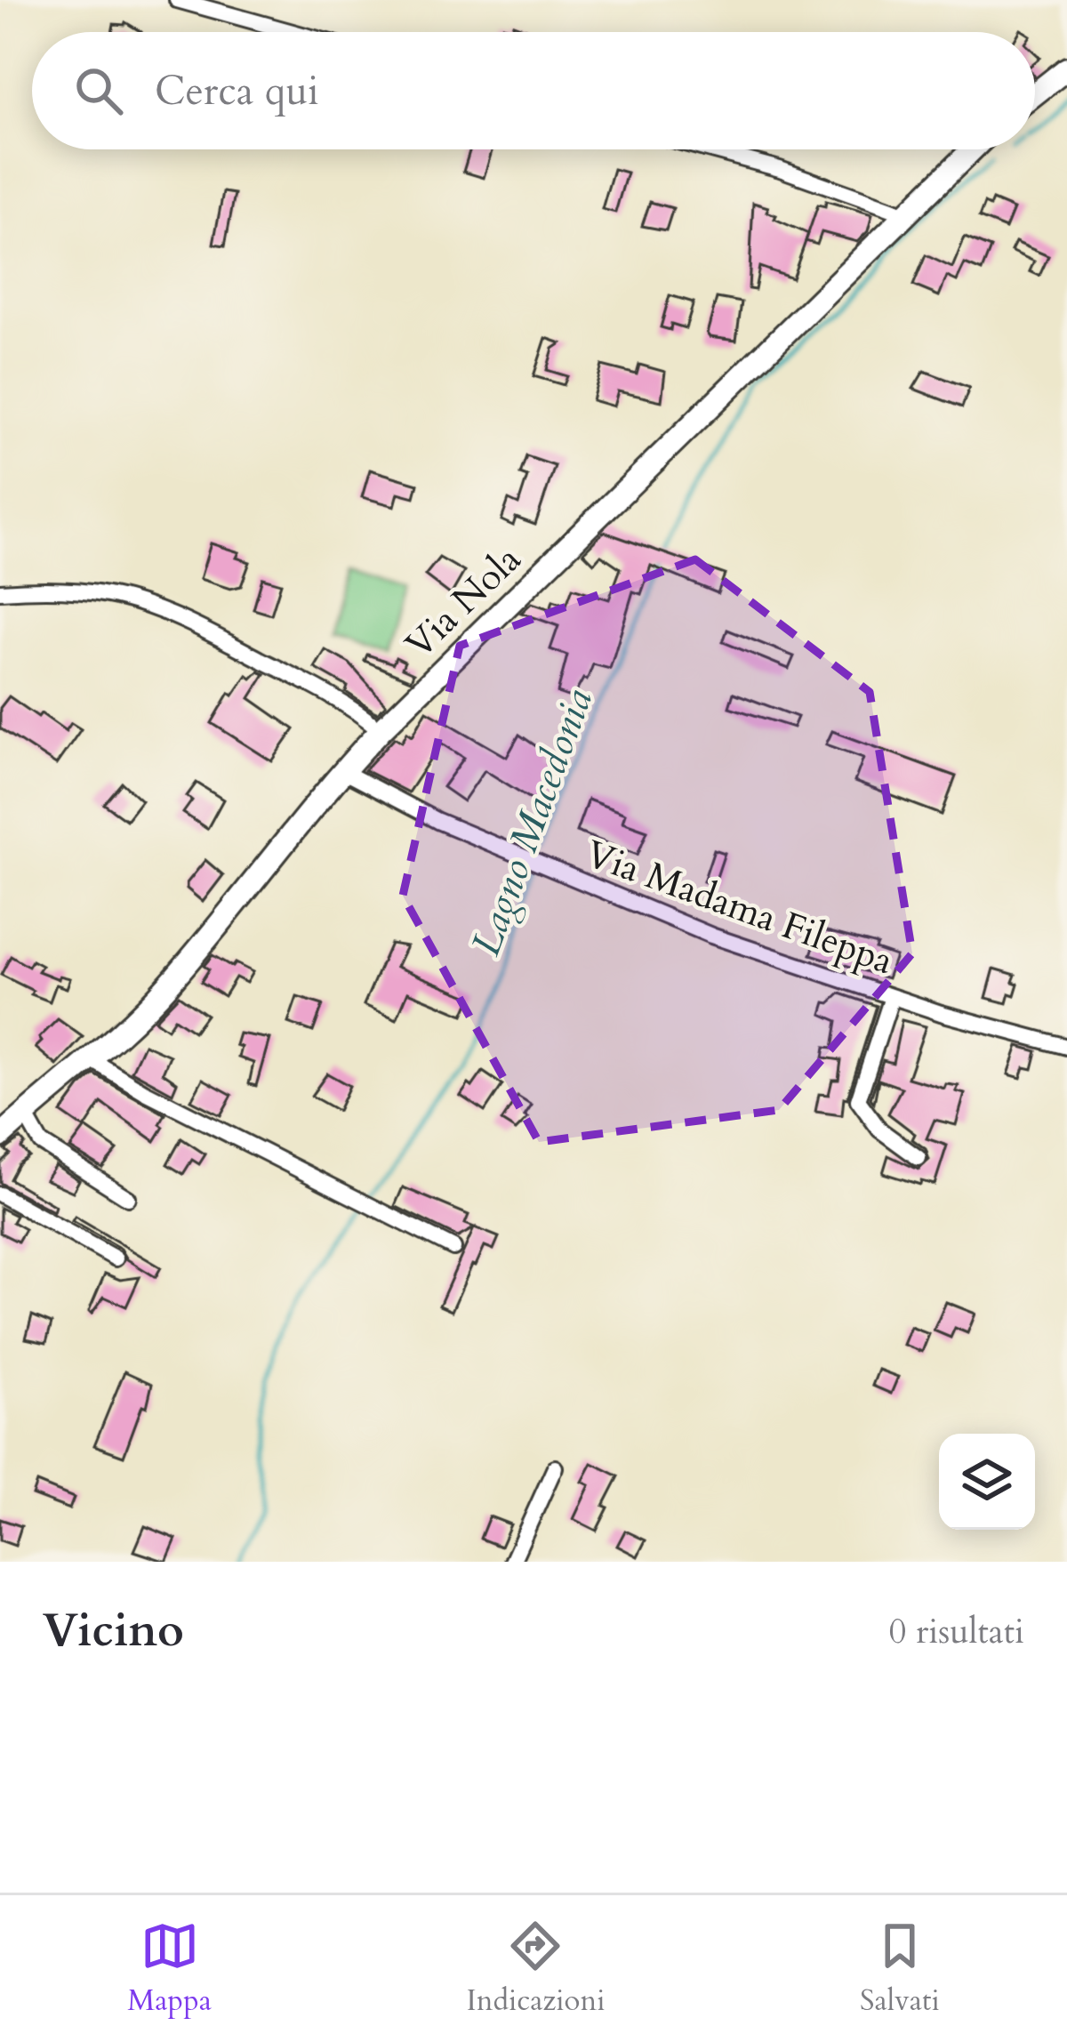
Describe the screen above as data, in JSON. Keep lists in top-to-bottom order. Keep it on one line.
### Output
{"streets":{"street":["Via Nola","Via Madama Fileppa"]},"crossings":[["Via Nola","Via Madama Fileppa"]],"water":["Lagno Macedonia"],"page":{"search":"Cerca qui","heading":["Vicino","0 risultati"],"nav":["Mappa","Indicazioni","Salvati"]}}
